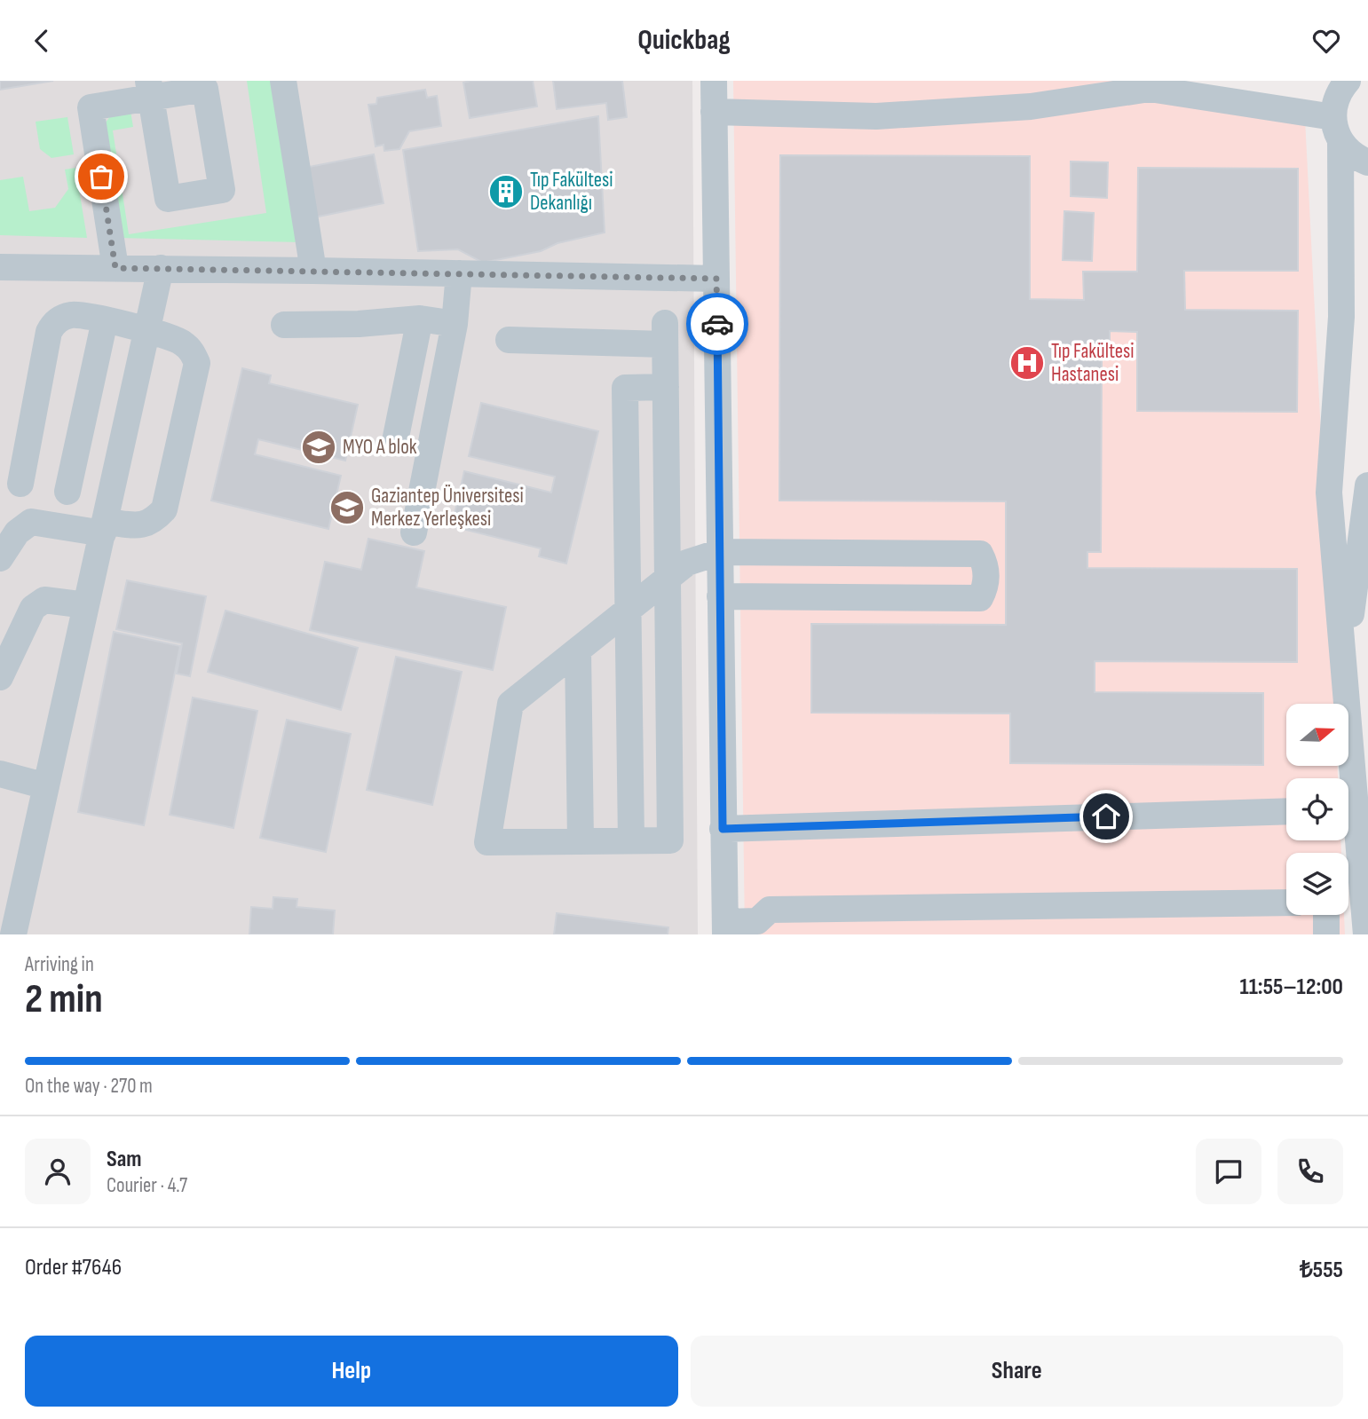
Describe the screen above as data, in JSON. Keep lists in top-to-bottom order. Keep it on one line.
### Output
{"places":{"building":["Tıp Fakültesi Dekanlığı"],"hospital":["Tıp Fakültesi Hastanesi"],"school or university":["MYO A blok","Gaziantep Üniversitesi Merkez Yerleşkesi"]},"north":"right","page":{"header":"Quickbag","heading":["2 min","Arriving in","11:55–12:00"],"panel":["Sam","Courier · 4.7","Order #7646","₺555"],"bar":"On the way · 270 m","buttons":["Help","Share"]}}
